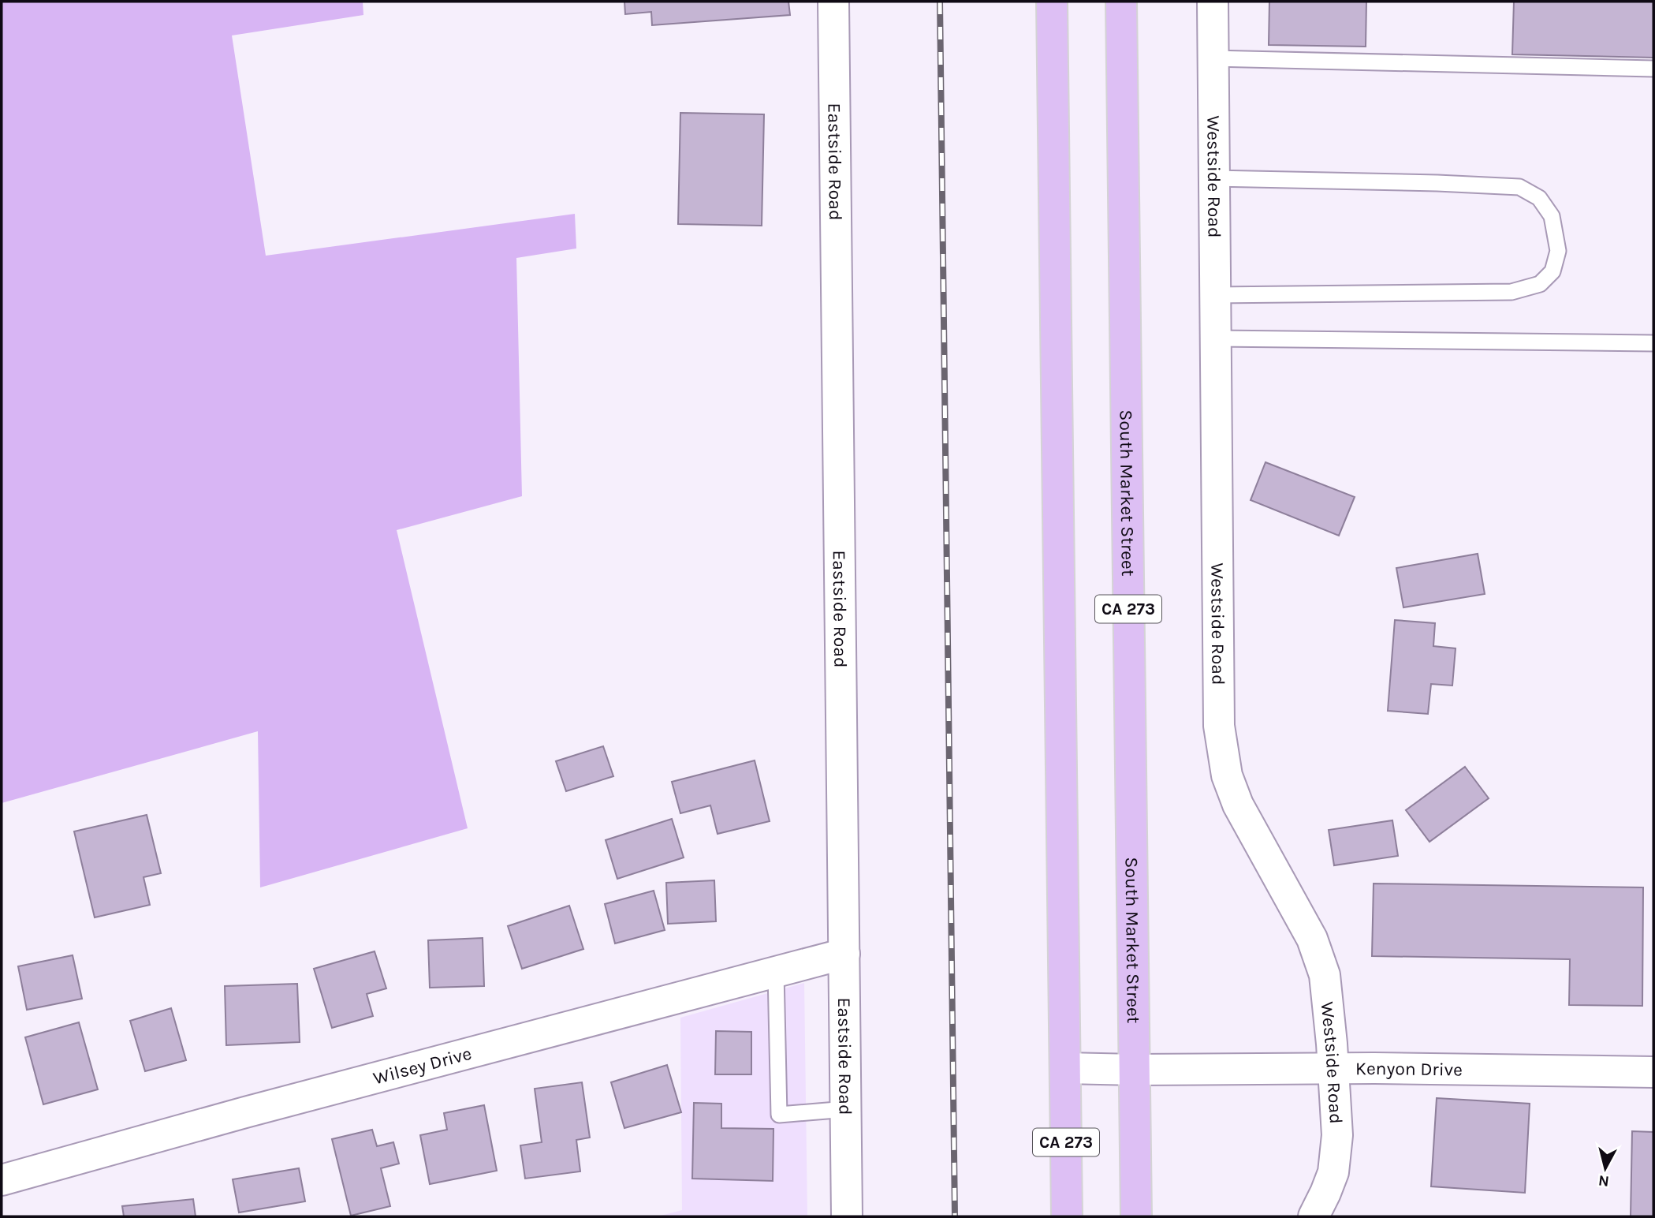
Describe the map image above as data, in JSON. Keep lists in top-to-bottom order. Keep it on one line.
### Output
{"streets":{"main road":["South Market Street","CA 273"],"street":["Eastside Road","Westside Road","Wilsey Drive","Kenyon Drive"]},"crossings":[["Eastside Road","Wilsey Drive"],["Westside Road","Kenyon Drive"],["South Market Street","Kenyon Drive"],["CA 273","Kenyon Drive"]],"north":"bottom"}
